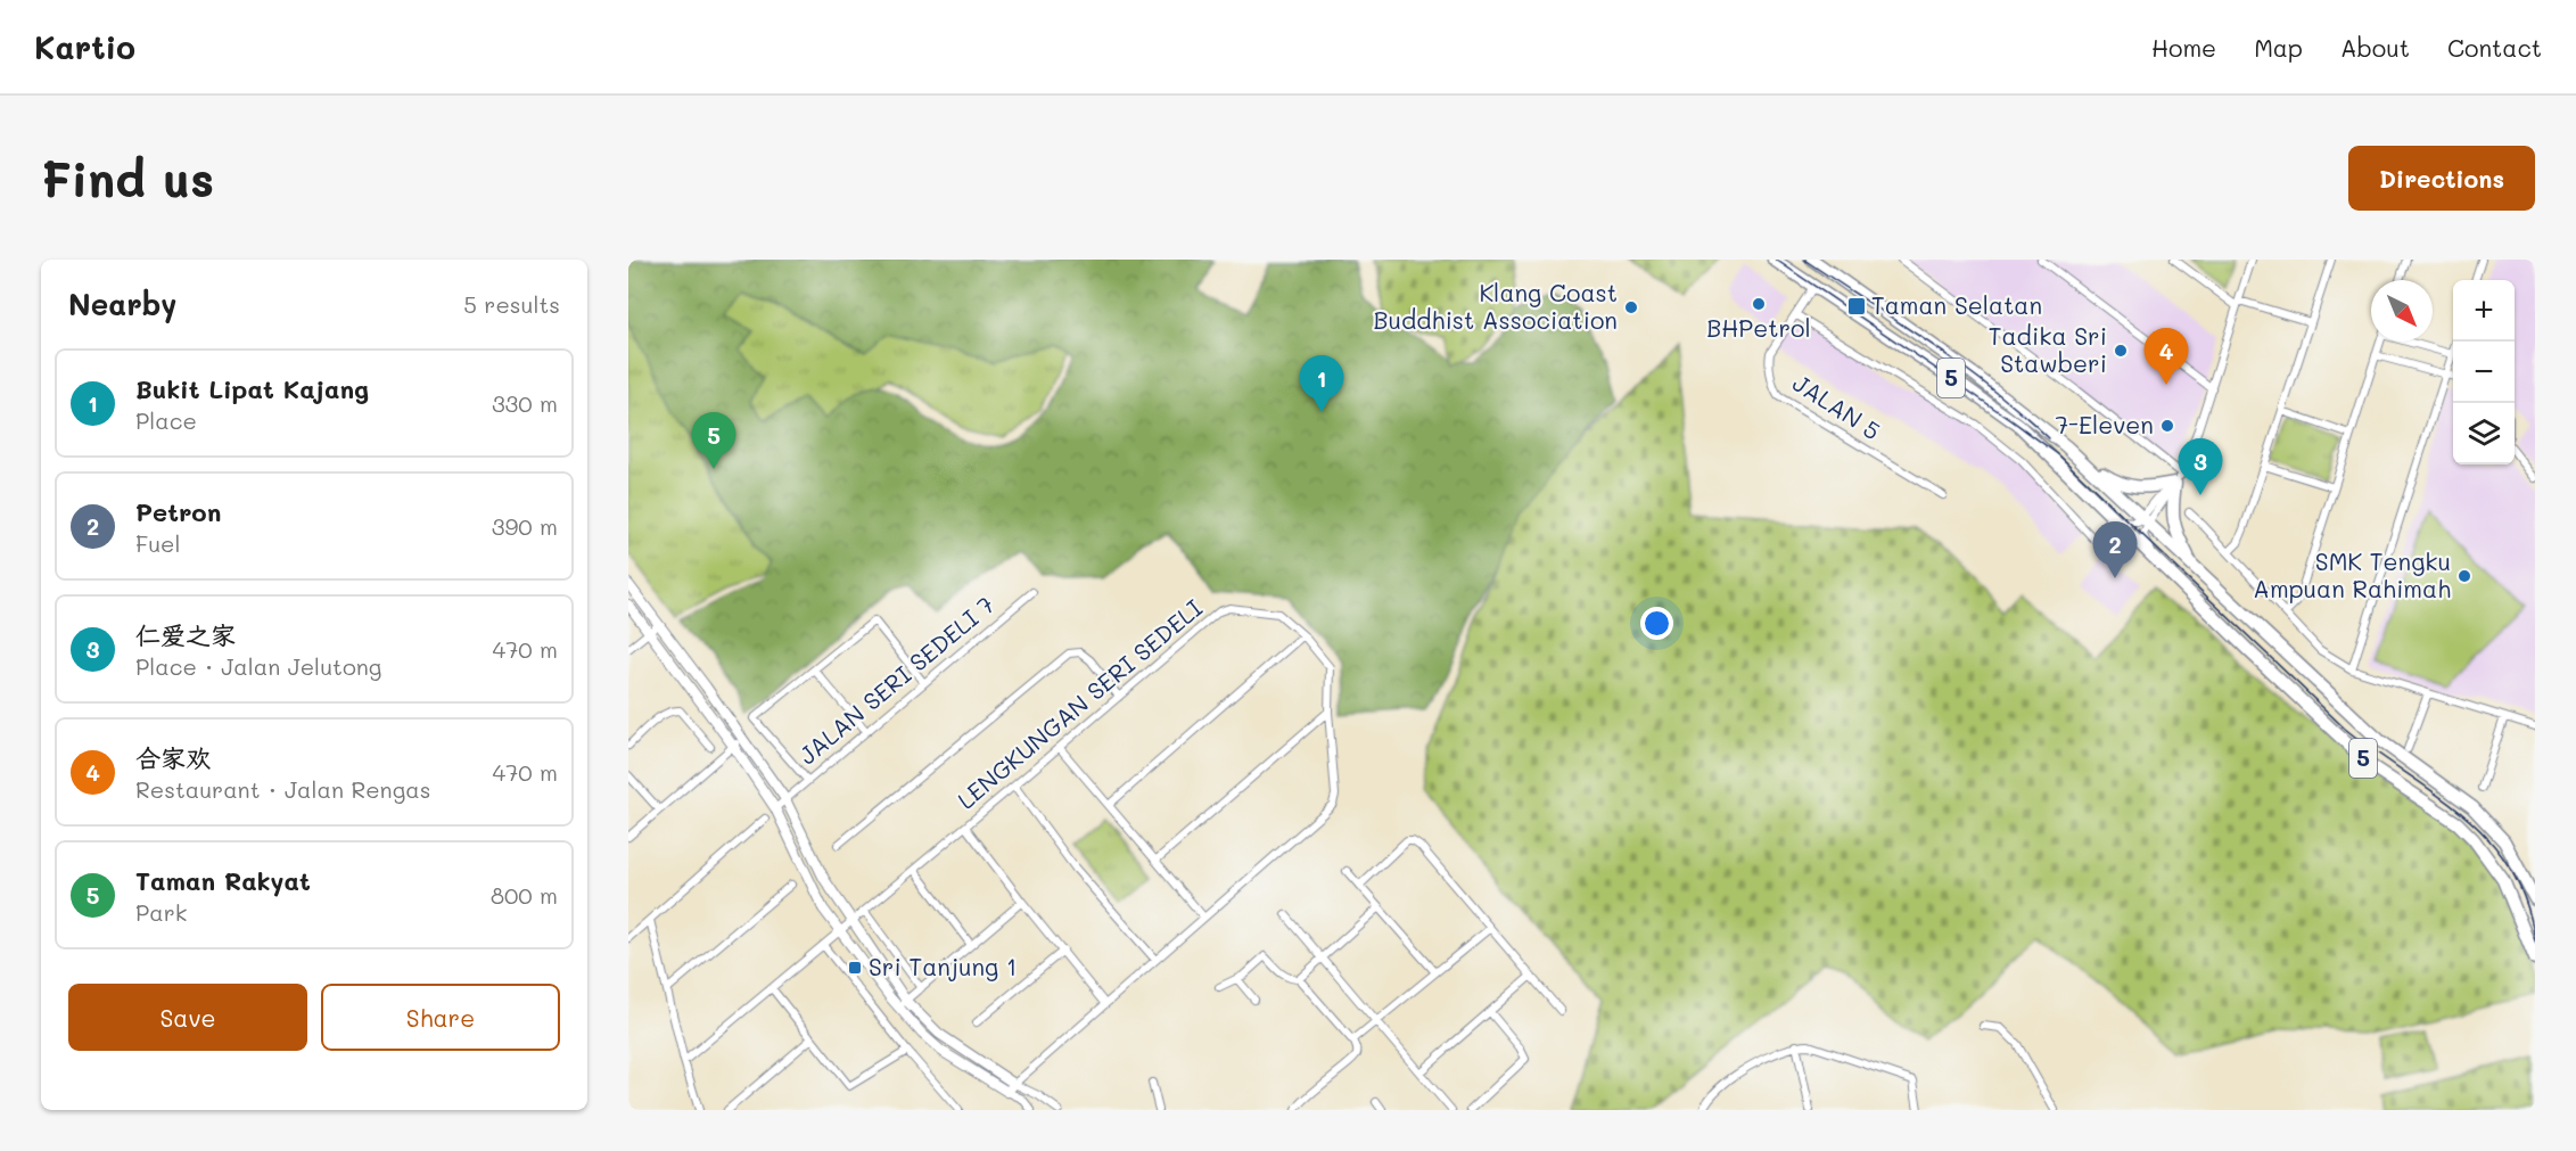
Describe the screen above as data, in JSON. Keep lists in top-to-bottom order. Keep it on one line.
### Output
{"streets":{"highway":["5"],"street":["JALAN 5","JALAN SERI SEDELI 7","LENGKUNGAN SERI SEDELI"]},"crossings":[["5","JALAN 5"]],"places":{"other":["BHPetrol","Klang Coast Buddhist Association","Tadika Sri Stawberi","7-Eleven","SMK Tengku Ampuan Rahimah"],"transit":["Taman Selatan","Sri Tanjung 1"]},"north":"bottom right","page":{"header":"Kartio","nav":["Home","Map","About","Contact"],"buttons":["Directions",["Save","Share"]],"title":"Find us","heading":["Nearby","5 results"],"map_buttons":["+","−"],"pins":["4","1","5","3","2"],"list":[{"mark":"1","name":"Bukit Lipat Kajang","note":"Place","value":"330 m"},{"mark":"2","name":"Petron","note":"Fuel","value":"390 m"},{"mark":"3","name":"仁爱之家","note":"Place · Jalan Jelutong","value":"470 m"},{"mark":"4","name":"合家欢","note":"Restaurant · Jalan Rengas","value":"470 m"},{"mark":"5","name":"Taman Rakyat","note":"Park","value":"800 m"}]}}
